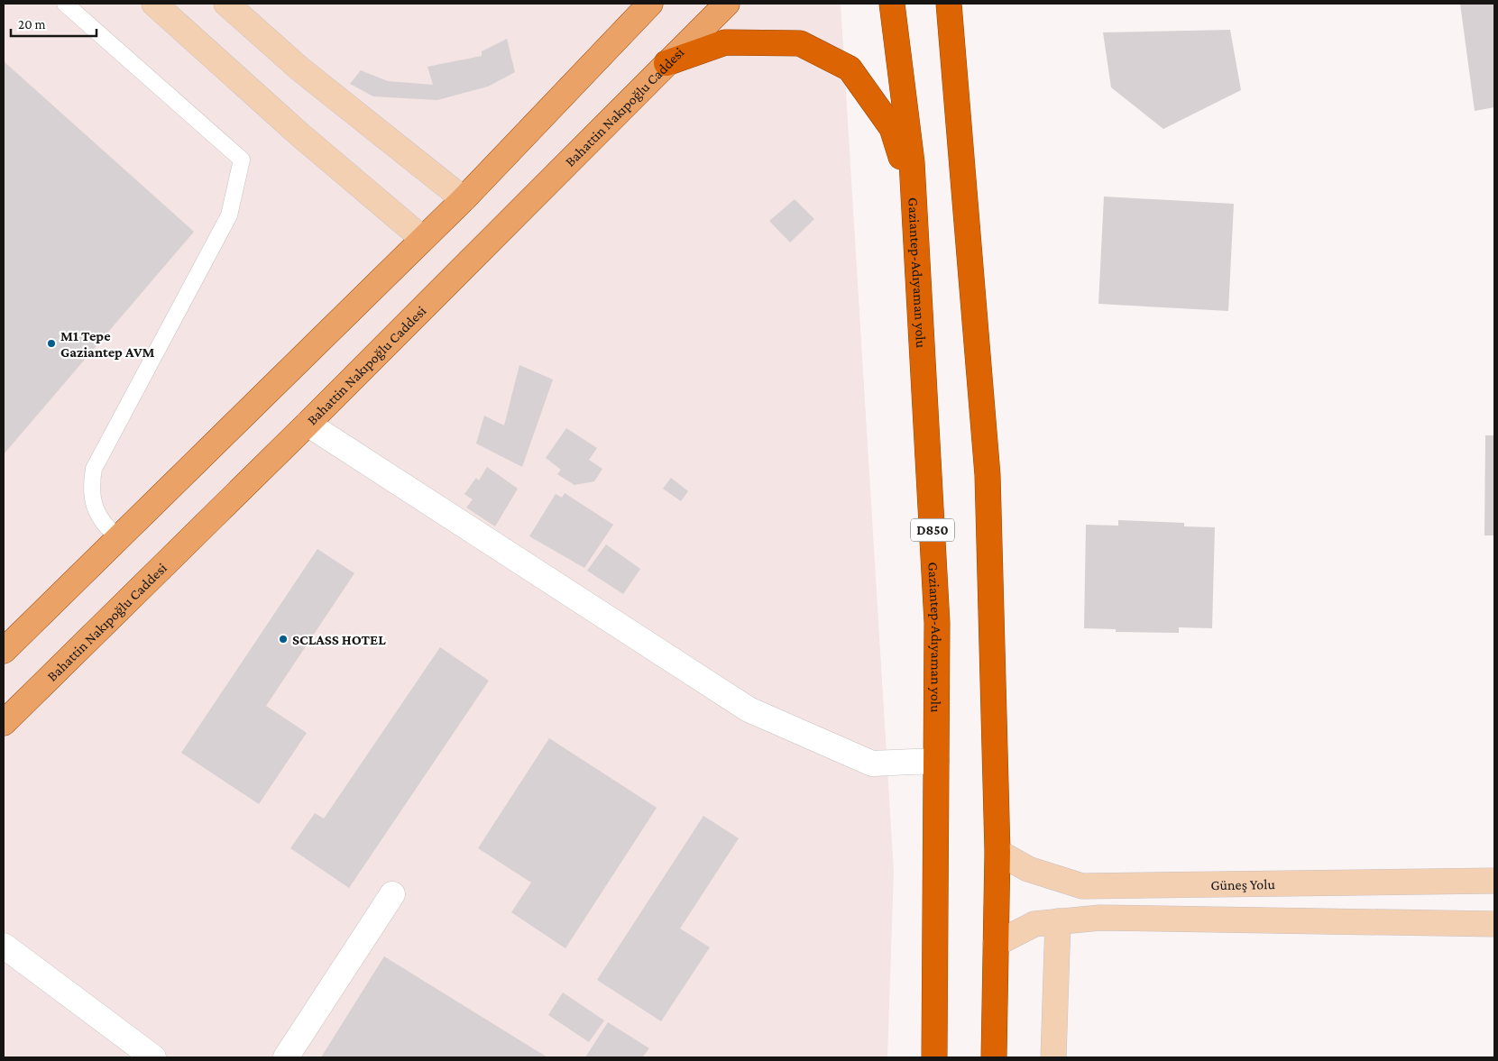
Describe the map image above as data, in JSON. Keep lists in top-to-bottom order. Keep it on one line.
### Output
{"streets":{"highway":["Gaziantep-Adıyaman yolu","D850"],"main road":["Bahattin Nakıpoğlu Caddesi"],"street":["Güneş Yolu"]},"places":["M1 Tepe Gaziantep AVM","SCLASS HOTEL"],"scale_bar":"20 m"}
